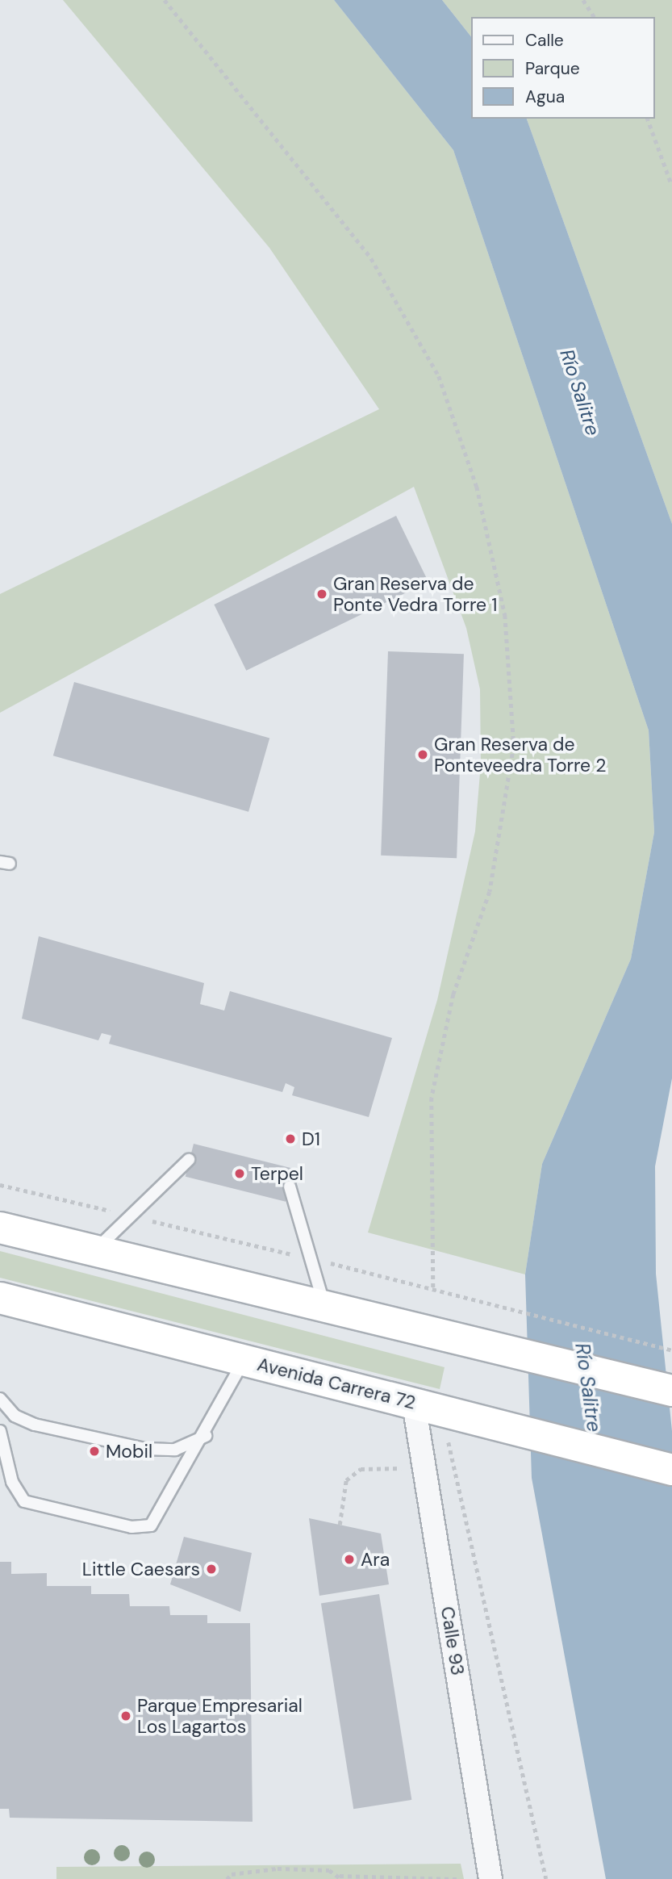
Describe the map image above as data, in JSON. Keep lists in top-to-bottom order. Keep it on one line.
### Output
{"streets":{"highway":["Avenida Carrera 72"],"street":["Calle 93"]},"crossings":[["Avenida Carrera 72","Calle 93"]],"water":["Río Salitre"],"places":["Gran Reserva de Ponte Vedra Torre 1","Gran Reserva de Ponteveedra Torre 2","D1","Terpel","Mobil","Ara","Little Caesars","Parque Empresarial Los Lagartos"],"legend":["Calle","Parque","Agua"]}
